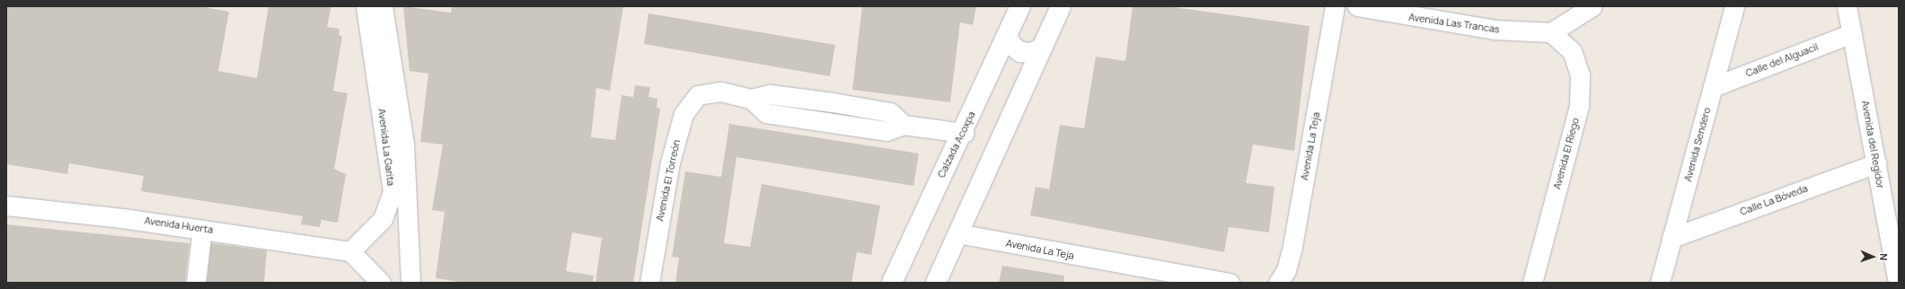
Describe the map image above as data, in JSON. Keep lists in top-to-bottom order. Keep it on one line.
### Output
{"streets":{"main road":["Calzada Acoxpa"],"street":["Avenida Las Trancas","Calle del Alguacil","Avenida Sendero","Avenida del Regidor","Avenida La Teja","Avenida La Garita","Avenida El Riego","Avenida El Torreón","Calle La Bóveda","Avenida Huerta"]},"crossings":[["Avenida Las Trancas","Avenida El Riego"],["Calle del Alguacil","Avenida Sendero"],["Calle del Alguacil","Avenida del Regidor"],["Calzada Acoxpa","Avenida El Torreón"],["Avenida Sendero","Calle La Bóveda"],["Avenida del Regidor","Calle La Bóveda"],["Avenida La Garita","Avenida Huerta"]],"north":"right"}
